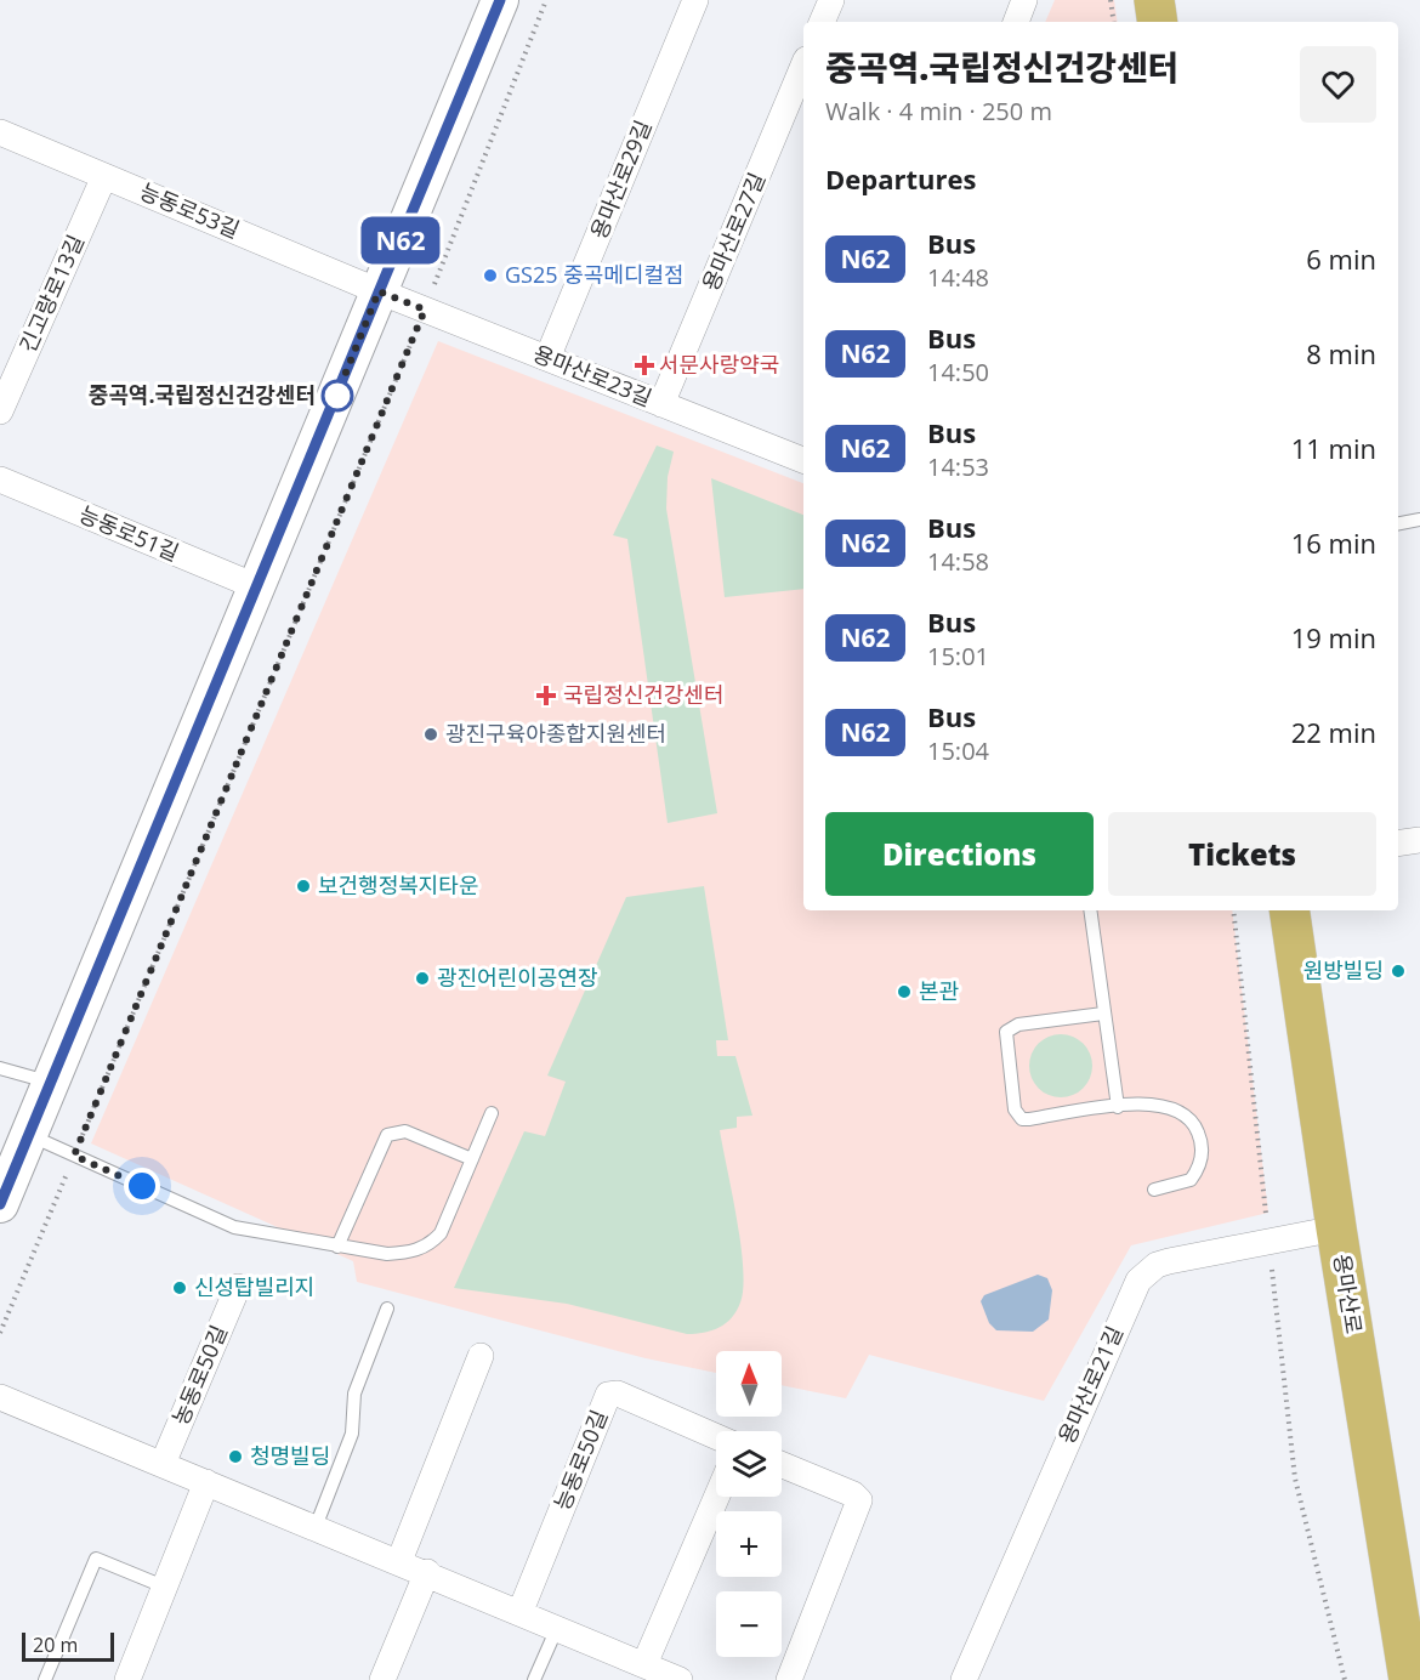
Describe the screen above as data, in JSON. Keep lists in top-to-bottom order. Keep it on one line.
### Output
{"streets":{"main road":["용마산로"],"street":["용마산로29길","능동로53길","용마산로27길","긴고랑로13길","용마산로23길","능동로51길","농동로50길","용마산로21길","능동로50길"]},"crossings":[["용마산로29길","용마산로23길"],["능동로53길","긴고랑로13길"],["능동로53길","용마산로23길"],["용마산로27길","용마산로23길"],["용마산로","용마산로21길"]],"places":{"other":["GS25 중곡메디컬점","중곡역.국립정신건강센터","광진구육아종합지원센터","보건행정복지타운","원방빌딩","광진어린이공연장","본관","신성탑빌리지","청명빌딩"],"health":["서문사랑약국","국립정신건강센터"]},"lines":["bus line N62"],"scale_bar":"20 m","north":"top","page":{"on_map":"N62","heading":[["중곡역.국립정신건강센터","Walk · 4 min · 250 m"],"Departures"],"list":[{"mark":"N62","name":"Bus","note":"14:48","value":"6 min"},{"mark":"N62","name":"Bus","note":"14:50","value":"8 min"},{"mark":"N62","name":"Bus","note":"14:53","value":"11 min"},{"mark":"N62","name":"Bus","note":"14:58","value":"16 min"},{"mark":"N62","name":"Bus","note":"15:01","value":"19 min"},{"mark":"N62","name":"Bus","note":"15:04","value":"22 min"}],"buttons":["Directions","Tickets"],"map_buttons":["+","−"],"scale":"20 m"}}
